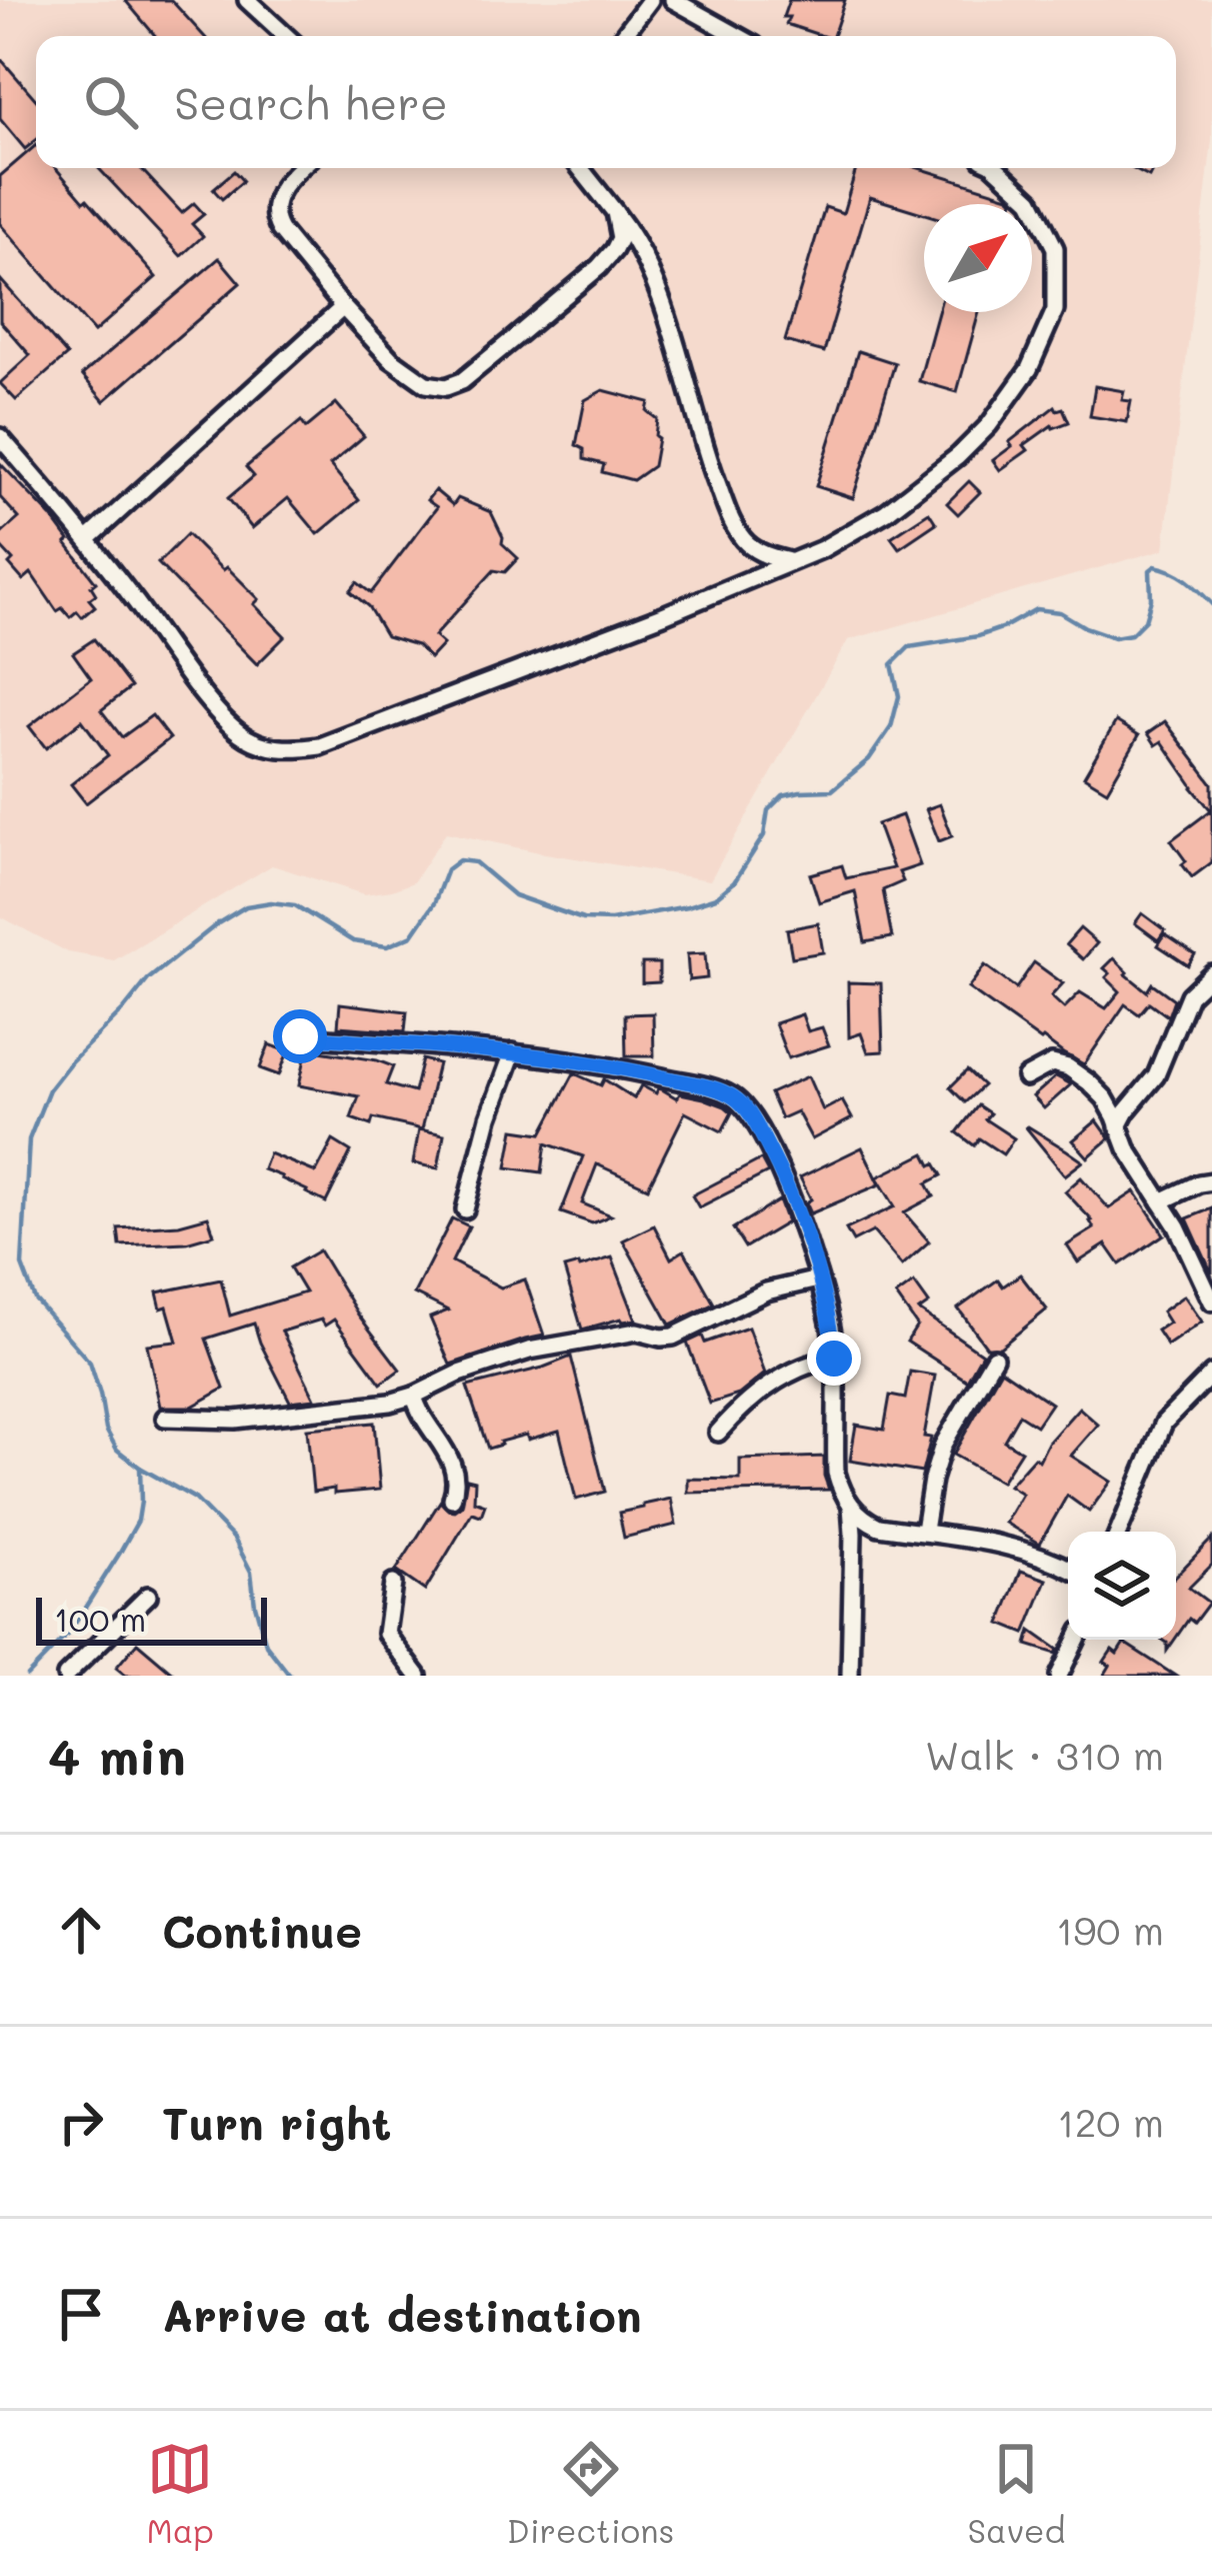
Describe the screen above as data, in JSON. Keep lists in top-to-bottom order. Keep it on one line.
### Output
{"scale_bar":"100 m","north":"top right","page":{"search":"Search here","scale":"100 m","heading":["4 min","Walk · 310 m"],"list":[["Continue","190 m"],["Turn right","120 m"],"Arrive at destination"],"nav":["Map","Directions","Saved"]}}
